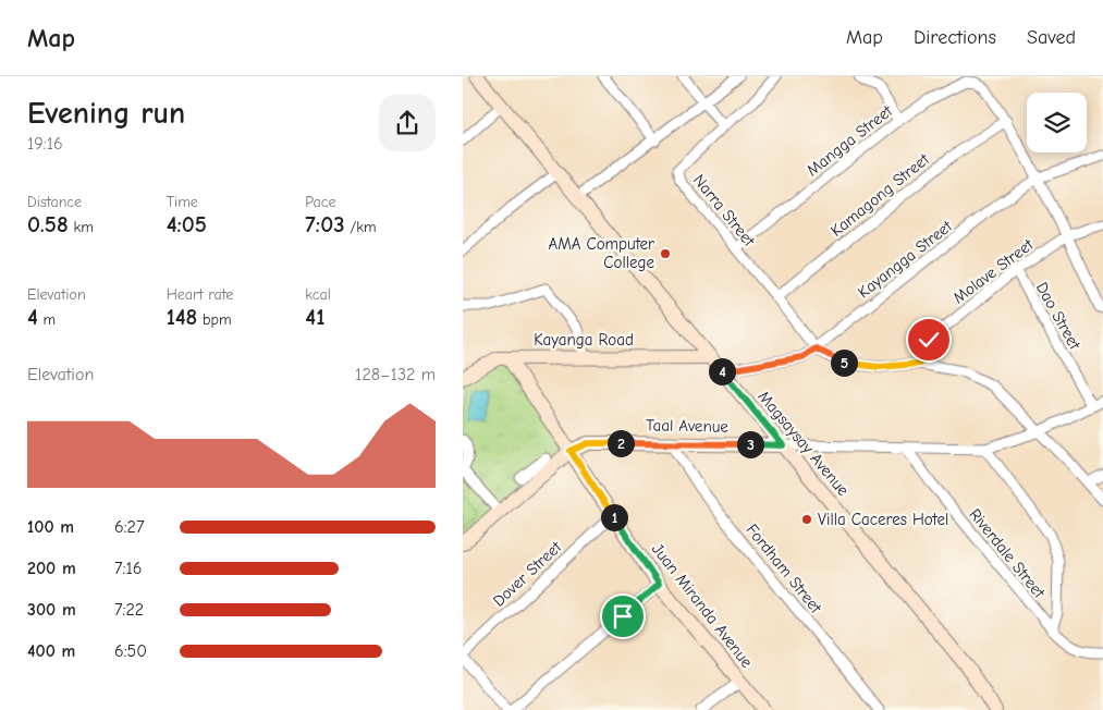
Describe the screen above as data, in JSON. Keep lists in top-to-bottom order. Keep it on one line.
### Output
{"streets":{"street":["Mangga Street","Kamagong Street","Narra Street","Kayangga Street","Molave Street","Dao Street","Kayanga Road","Taal Avenue","Magsaysay Avenue","Riverdale Street","Fordham Street","Dover Street","Juan Miranda Avenue"]},"crossings":[["Mangga Street","Kamagong Street"],["Mangga Street","Narra Street"],["Kamagong Street","Narra Street"],["Narra Street","Kayangga Street"],["Kayangga Street","Magsaysay Avenue"],["Molave Street","Dao Street"],["Kayanga Road","Magsaysay Avenue"],["Kayanga Road","Juan Miranda Avenue"],["Taal Avenue","Magsaysay Avenue"],["Taal Avenue","Fordham Street"],["Taal Avenue","Juan Miranda Avenue"],["Dover Street","Juan Miranda Avenue"]],"places":["AMA Computer College","Villa Caceres Hotel"],"page":{"header":"Map","nav":["Map","Directions","Saved"],"heading":["Evening run","19:16"],"stats":[["Distance","0.58 km"],["Time","4:05"],["Pace","7:03 /km"],["Elevation","4 m"],["Heart rate","148 bpm"],["kcal","41"]],"pins":["5","4","2","3","1"],"chart":["Elevation","128–132 m"],"list":[{"name":"100 m","note":"6:27"},{"name":"200 m","note":"7:16"},{"name":"300 m","note":"7:22"},{"name":"400 m","note":"6:50"}]}}
